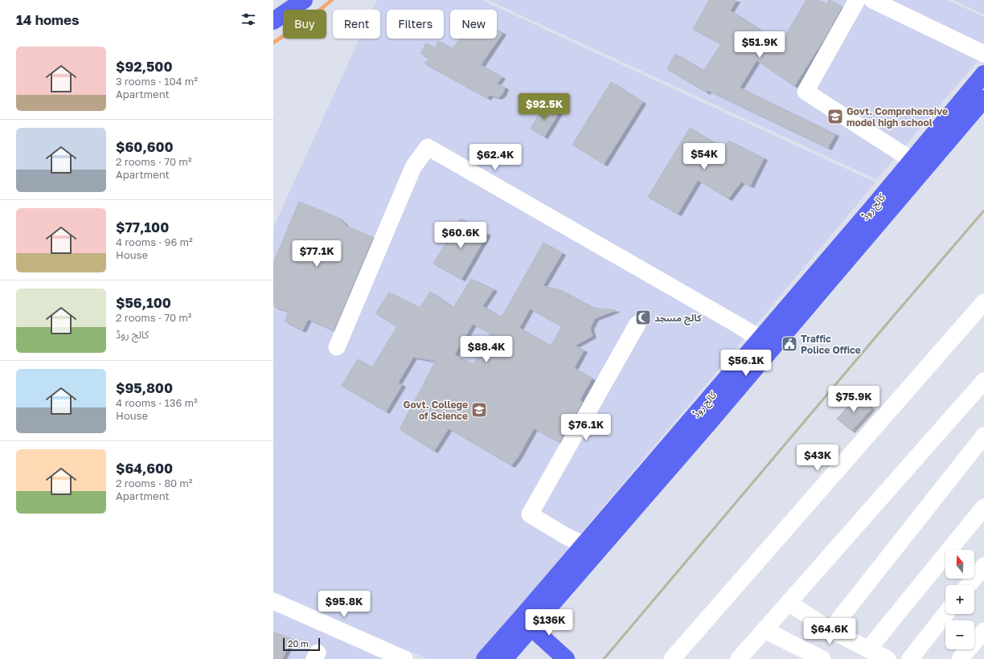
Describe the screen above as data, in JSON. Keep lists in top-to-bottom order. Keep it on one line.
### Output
{"streets":{"main road":["کالج روڈ"]},"places":{"school or university":["Govt. Comprehensive model high school","Govt. College of Science"],"mosque":["کالج مسجد"],"public building":["Traffic Police Office"]},"scale_bar":"20 m","north":"top","page":{"heading":"14 homes","chip":["Buy","Rent","Filters","New"],"price":["$51.9K","$92.5K","$54K","$62.4K","$60.6K","$77.1K","$88.4K","$56.1K","$75.9K","$76.1K","$43K","$95.8K","$136K","$64.6K"],"list":[{"name":"$92,500","note":"3 rooms · 104 m² · Apartment"},{"name":"$60,600","note":"2 rooms · 70 m² · Apartment"},{"name":"$77,100","note":"4 rooms · 96 m² · House"},{"name":"$56,100","note":"2 rooms · 70 m² · کالج روڈ"},{"name":"$95,800","note":"4 rooms · 136 m² · House"},{"name":"$64,600","note":"2 rooms · 80 m² · Apartment"}],"map_buttons":["+","−"],"scale":"20 m"}}
